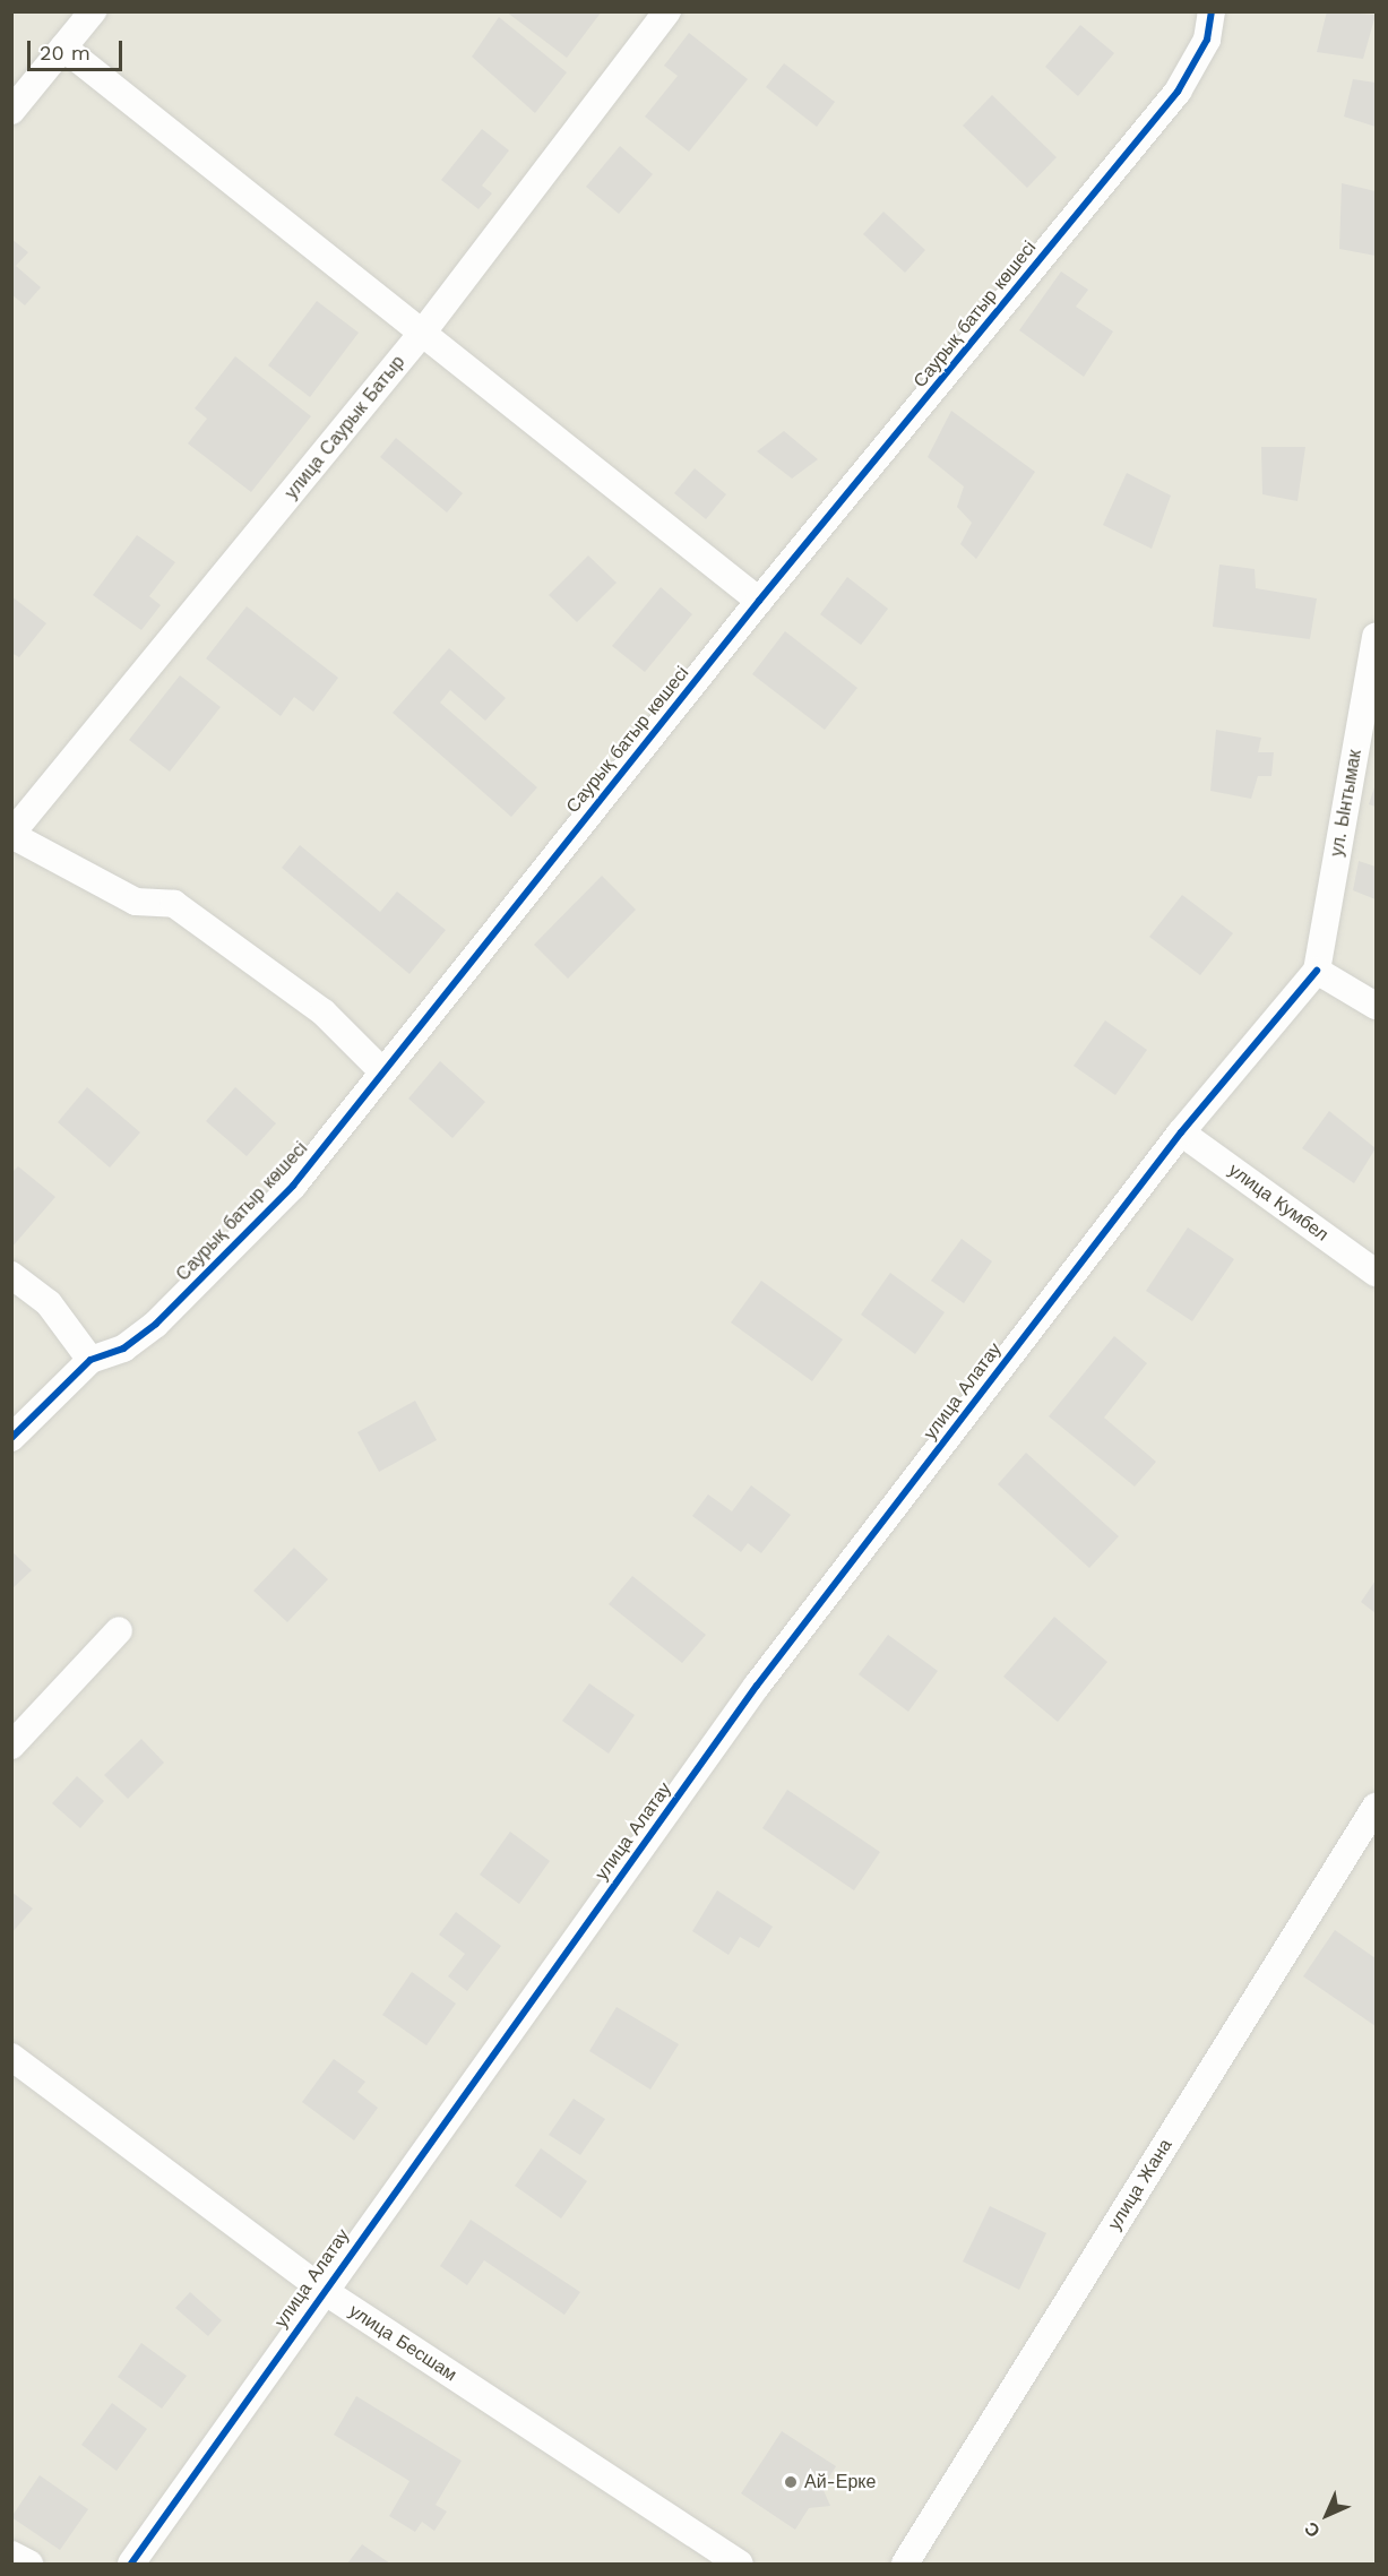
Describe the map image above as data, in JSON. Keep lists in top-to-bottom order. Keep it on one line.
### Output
{"streets":{"street":["Саурық батыр көшесі","улица Саурык Батыр","ул. Ынтымак","улица Кумбел","улица Алатау","улица Жана","улица Бесшам"]},"crossings":[["ул. Ынтымак","улица Алатау"],["улица Кумбел","улица Алатау"],["улица Алатау","улица Бесшам"]],"places":["Ай-Ерке"],"scale_bar":"20 m","north":"bottom left"}
